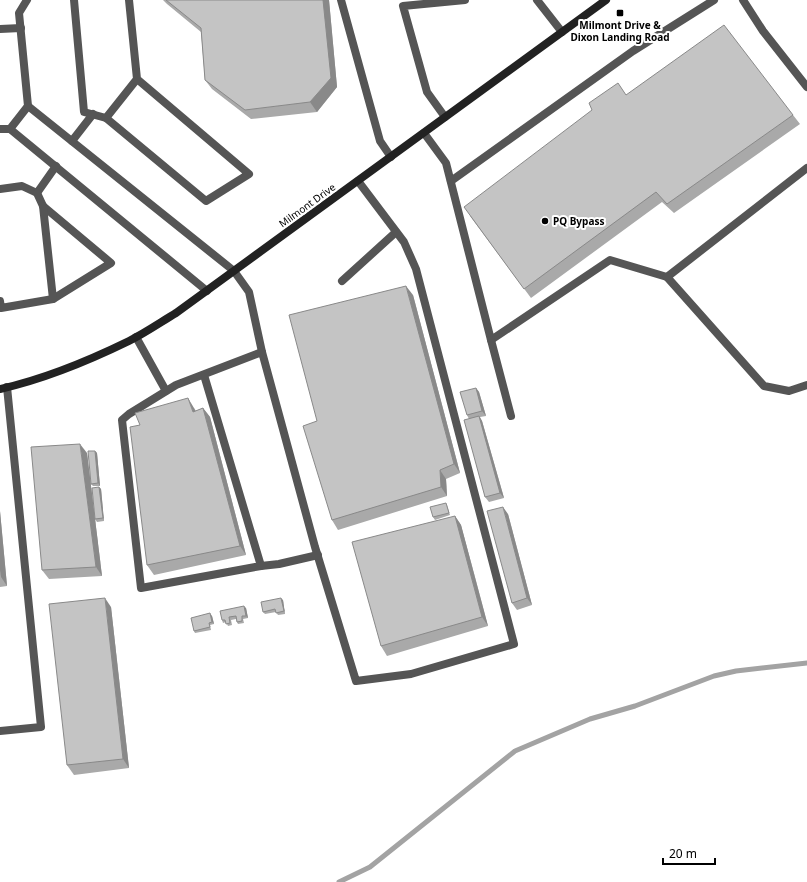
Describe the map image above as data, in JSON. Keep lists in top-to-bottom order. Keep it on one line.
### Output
{"streets":{"street":["Milmont Drive"]},"places":{"transit":["Milmont Drive & Dixon Landing Road"],"other":["PQ Bypass"]},"scale_bar":"20 m"}
